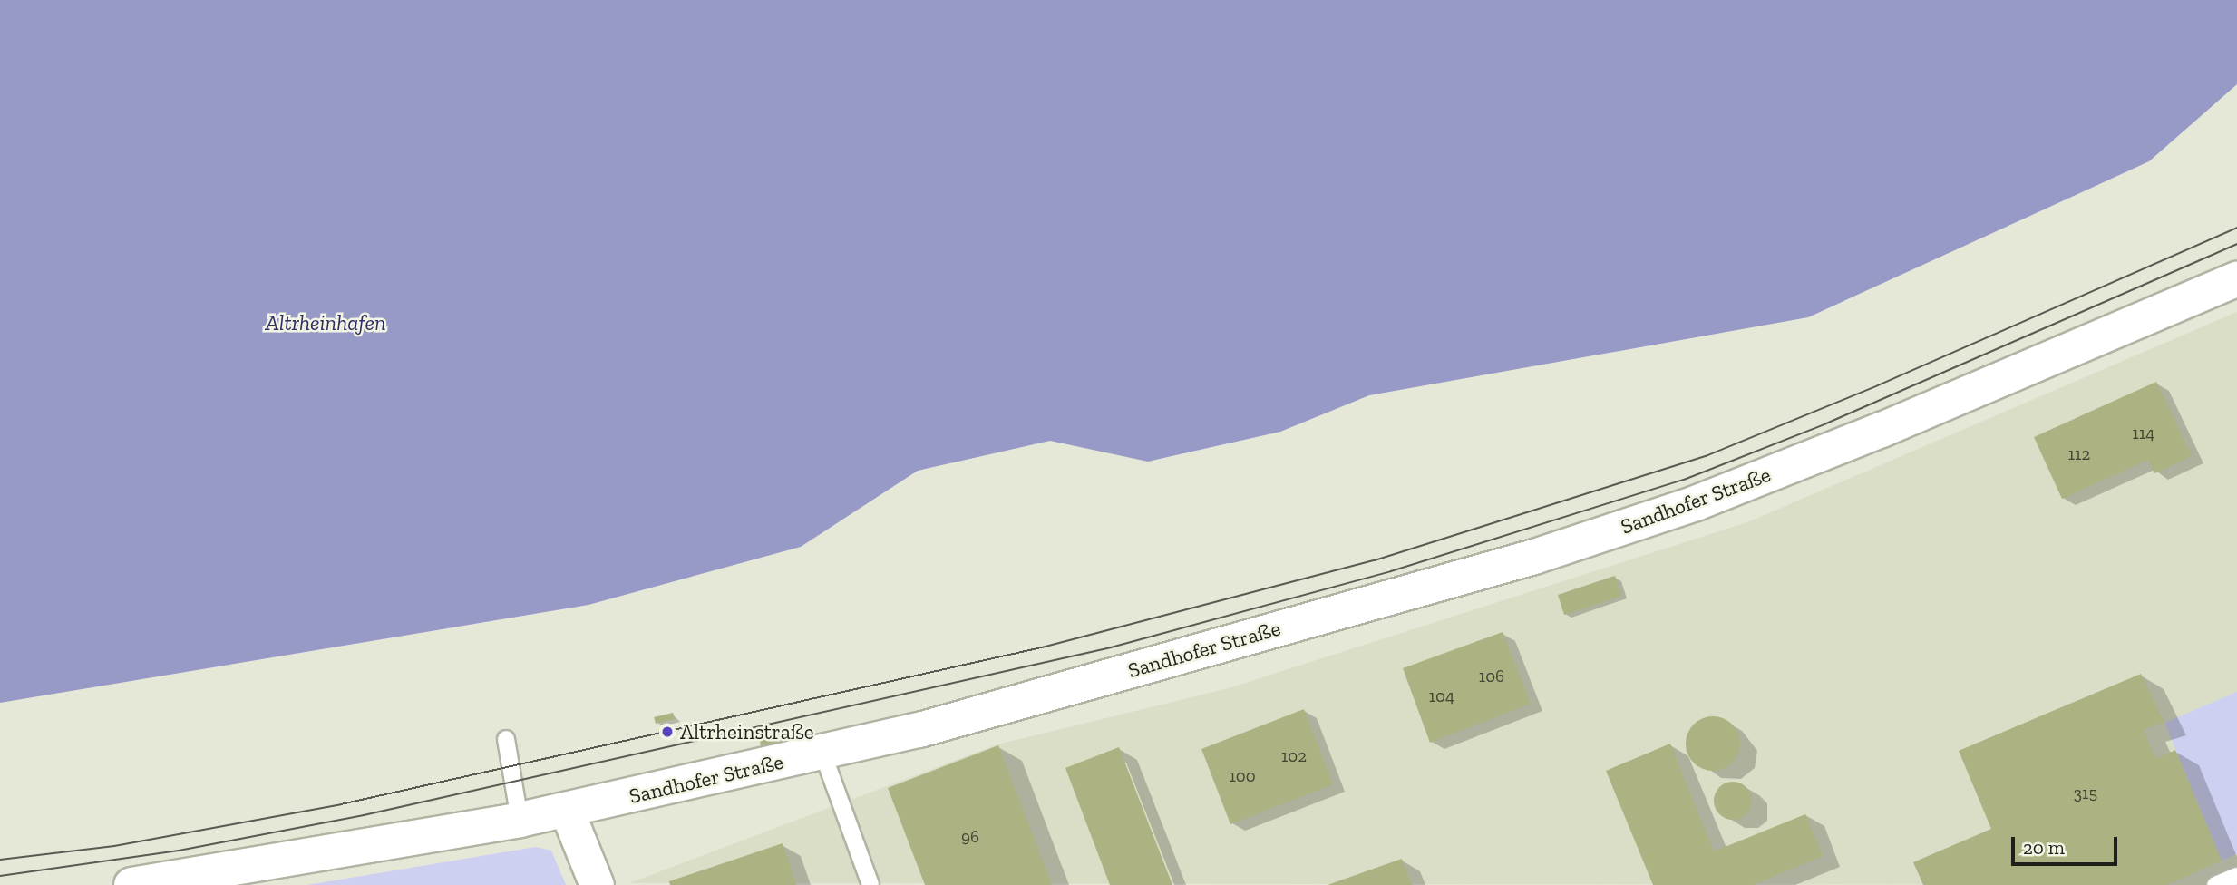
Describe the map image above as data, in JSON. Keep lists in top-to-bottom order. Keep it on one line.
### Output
{"streets":{"street":["Sandhofer Straße"]},"water":["Altrheinhafen"],"places":["Altrheinstraße"],"house_numbers":["114","112","106","104","102","100","315","96"],"scale_bar":"20 m"}
